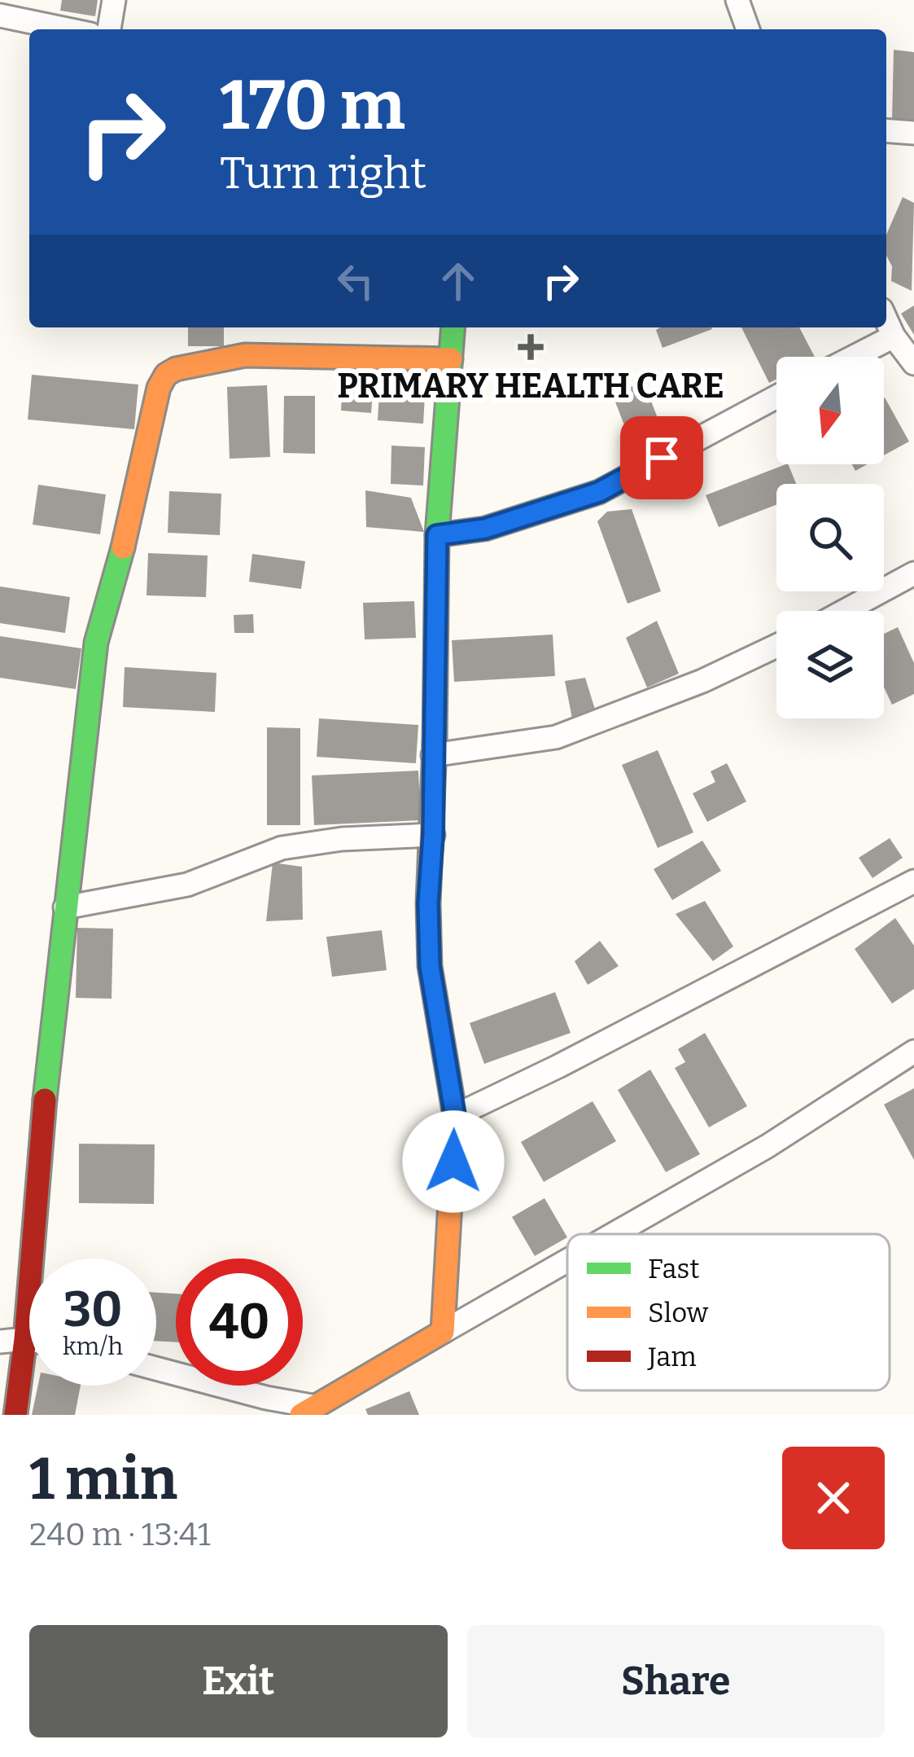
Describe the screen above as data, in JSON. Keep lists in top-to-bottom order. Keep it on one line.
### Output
{"places":{"health":["PRIMARY HEALTH CARE"]},"legend":["Fast","Slow","Jam"],"north":"bottom","page":{"turn":["170 m","Turn right"],"speed":"30 km/h","limit":"40","heading":["1 min","240 m · 13:41"],"buttons":["Exit","Share"]}}
